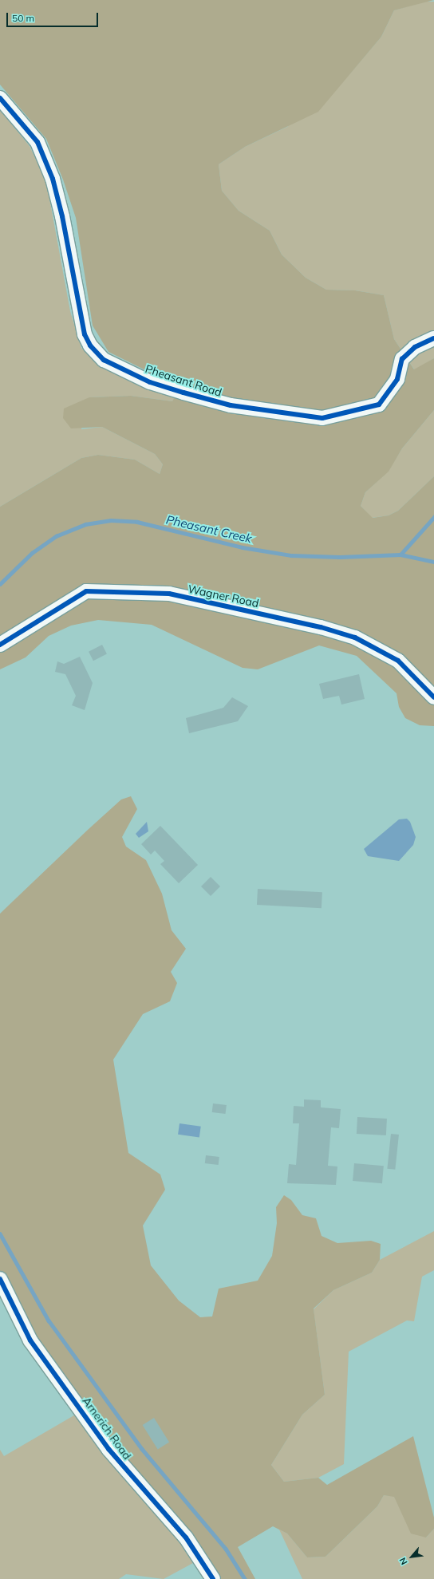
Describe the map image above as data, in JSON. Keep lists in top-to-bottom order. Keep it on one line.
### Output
{"streets":{"street":["Pheasant Road","Wagner Road","Arnerich Road"]},"water":["Pheasant Creek"],"scale_bar":"50 m","north":"bottom left"}
